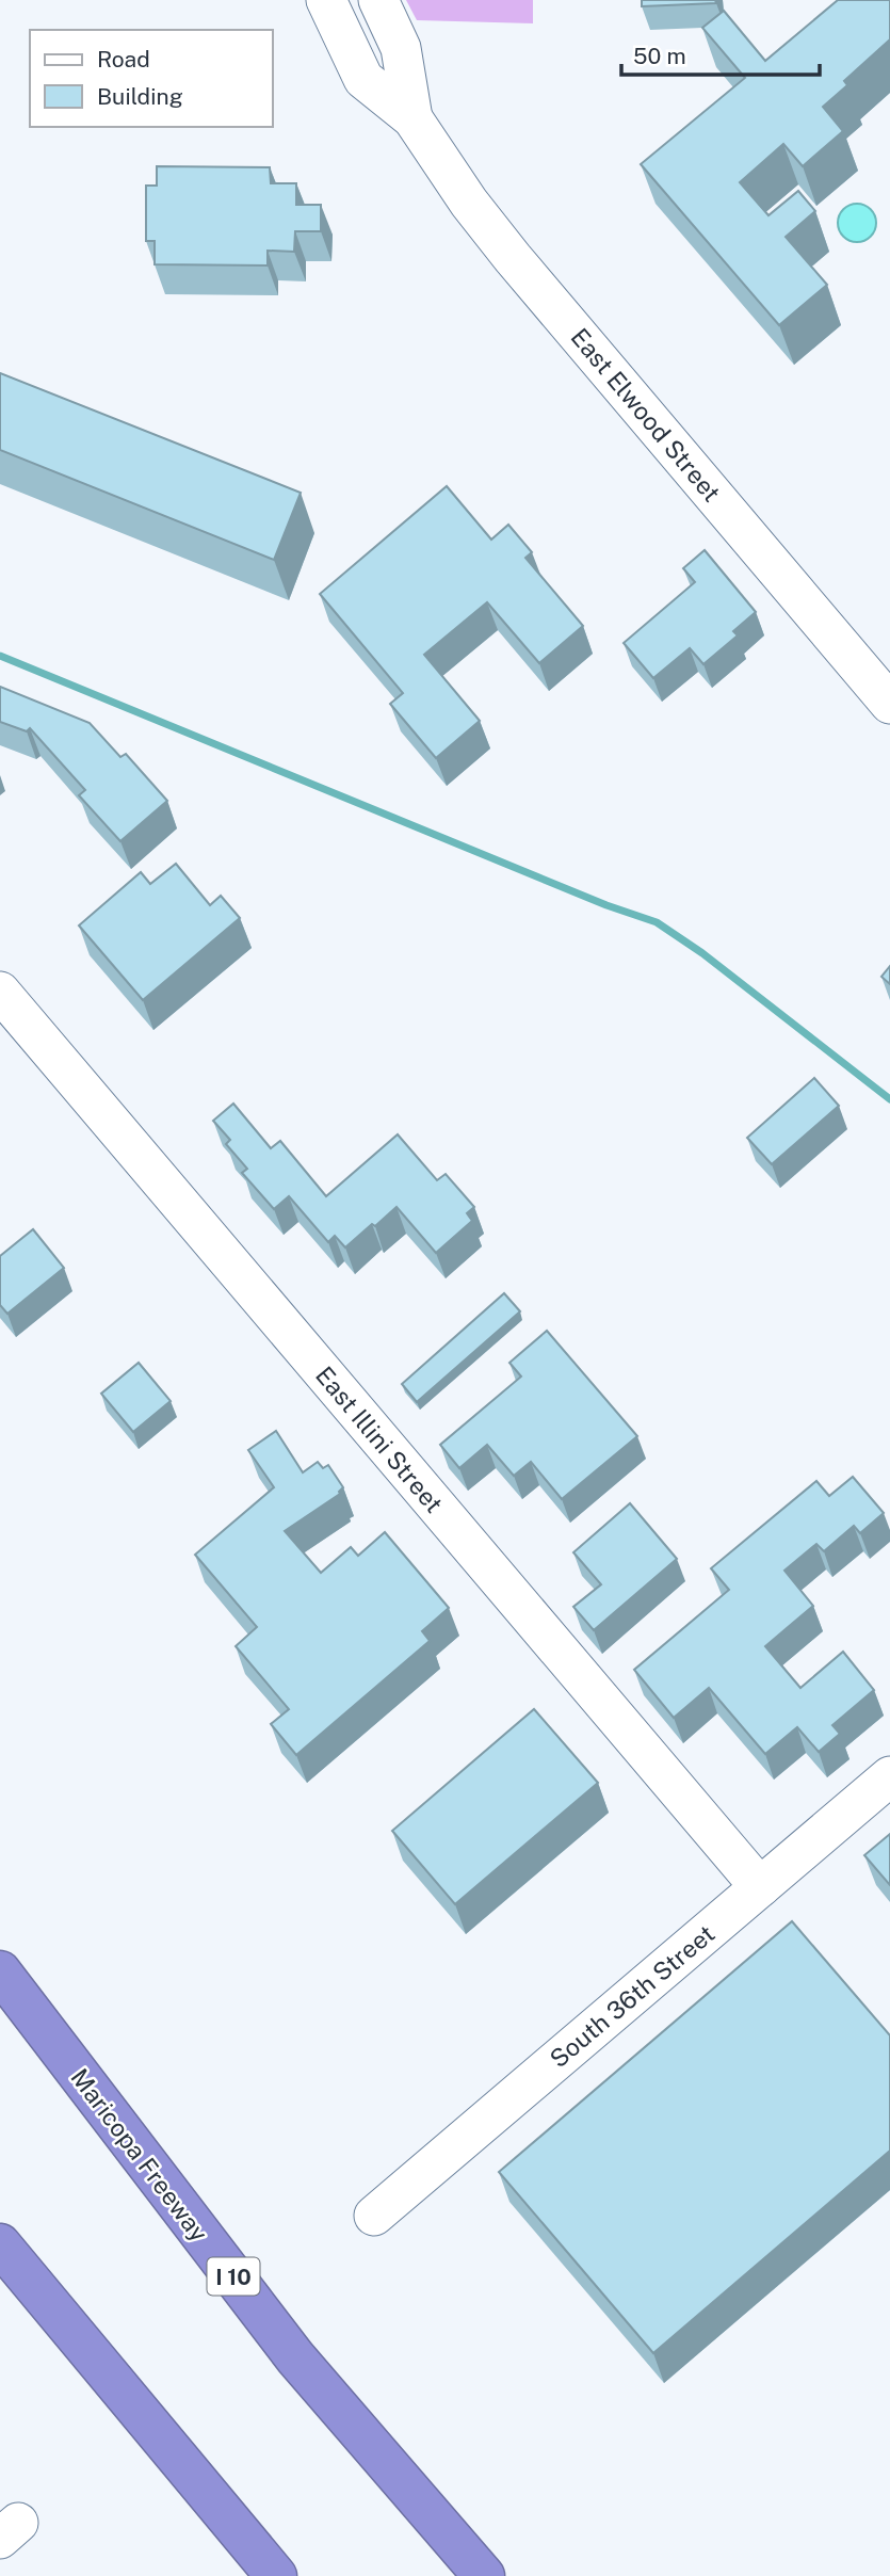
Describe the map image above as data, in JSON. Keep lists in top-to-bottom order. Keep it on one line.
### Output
{"streets":{"highway":["Maricopa Freeway","I 10"],"street":["East Elwood Street","East Illini Street","South 36th Street"]},"crossings":[["East Illini Street","South 36th Street"]],"legend":["Road","Building"],"scale_bar":"50 m"}
